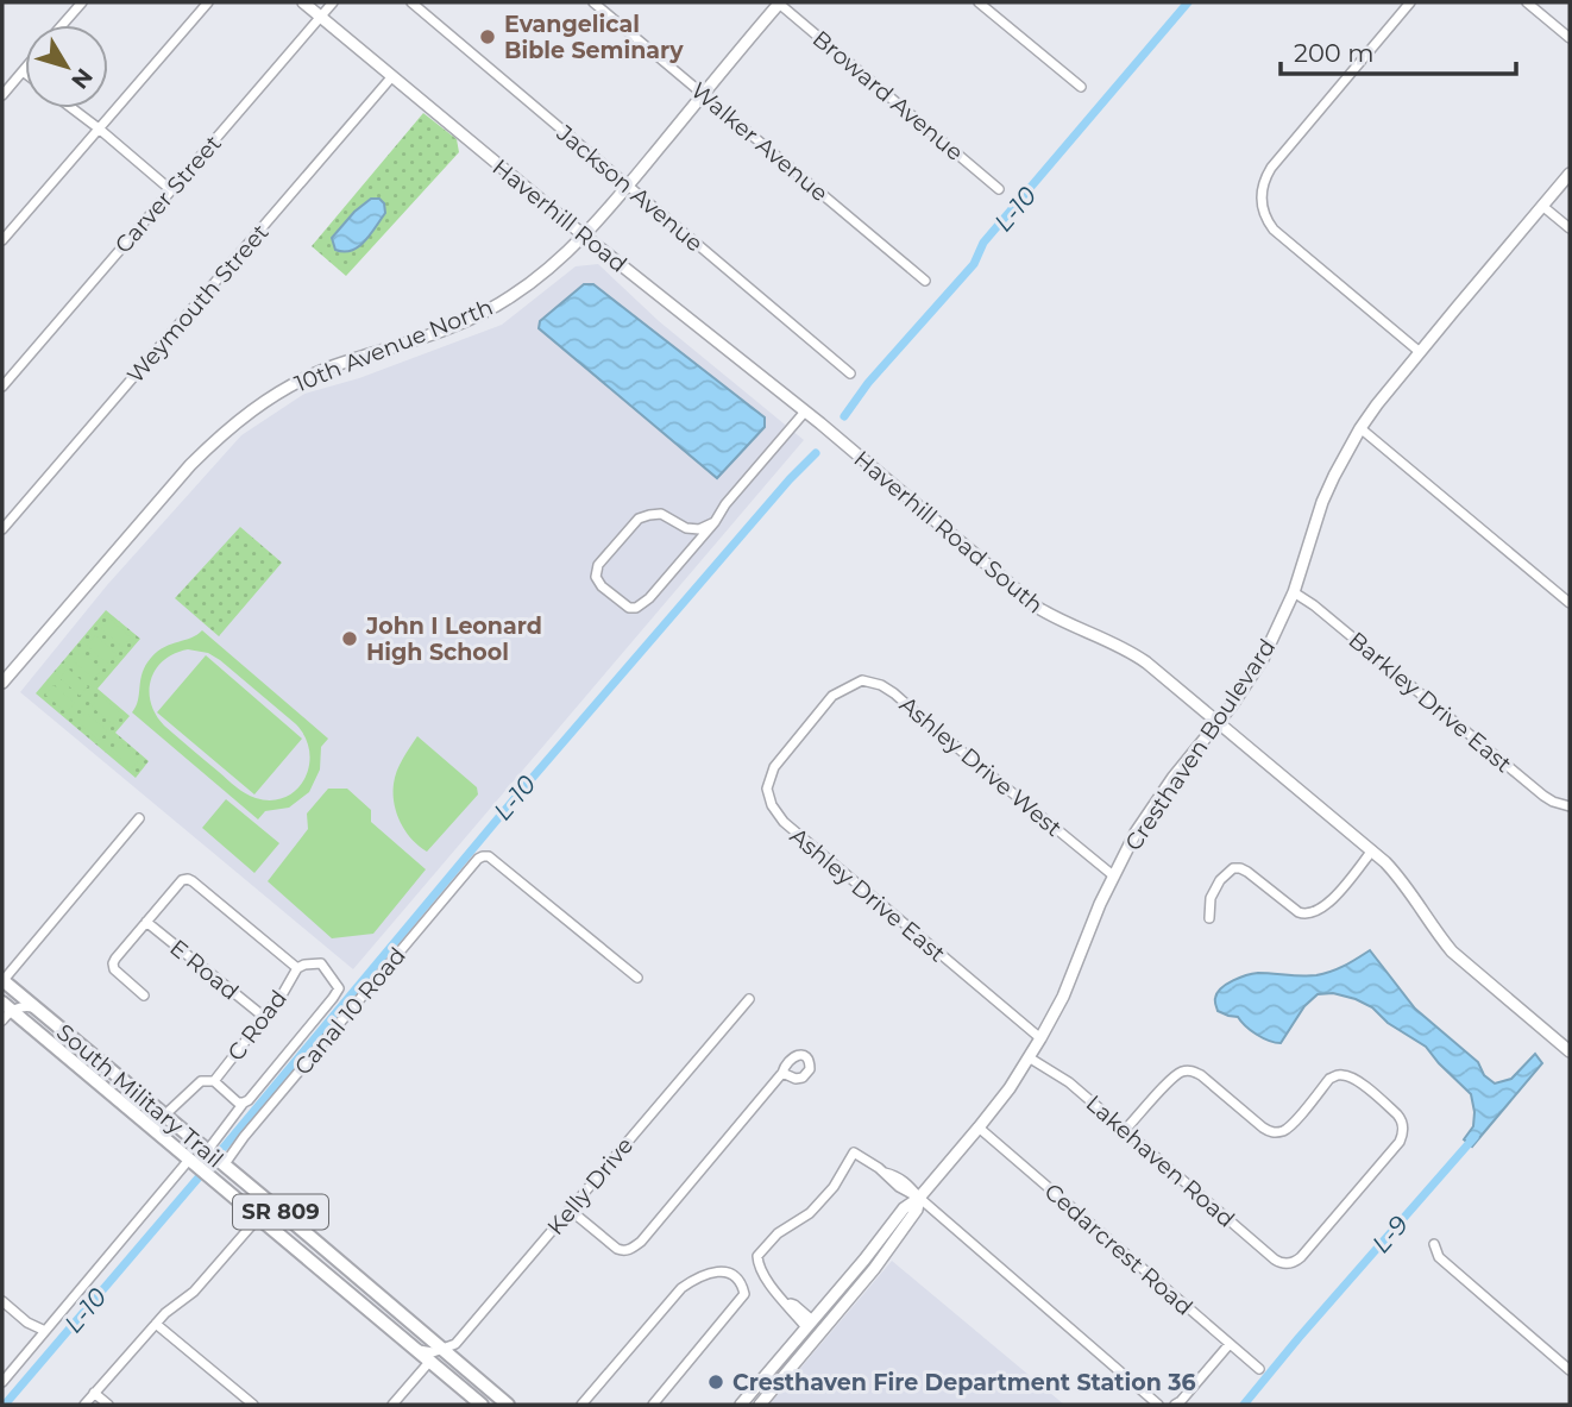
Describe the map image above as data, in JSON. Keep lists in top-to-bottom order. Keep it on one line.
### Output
{"streets":{"main road":["South Military Trail","SR 809"],"street":["Broward Avenue","Walker Avenue","Jackson Avenue","Carver Street","Haverhill Road","Weymouth Street","10th Avenue North","Haverhill Road South","Barkley Drive East","Cresthaven Boulevard","Ashley Drive West","Ashley Drive East","E Road","Canal 10 Road","C Road","Lakehaven Road","Kelly Drive","Cedarcrest Road"]},"crossings":[["Broward Avenue","10th Avenue North"],["Walker Avenue","10th Avenue North"],["Jackson Avenue","10th Avenue North"],["Carver Street","Haverhill Road"],["Haverhill Road","Weymouth Street"],["Haverhill Road","10th Avenue North"],["Haverhill Road","Haverhill Road South"],["Haverhill Road South","Cresthaven Boulevard"],["Barkley Drive East","Cresthaven Boulevard"],["Cresthaven Boulevard","Ashley Drive West"],["Cresthaven Boulevard","Ashley Drive East"],["Cresthaven Boulevard","Lakehaven Road"],["Cresthaven Boulevard","Cedarcrest Road"],["Ashley Drive West","Ashley Drive East"],["E Road","C Road"],["Canal 10 Road","South Military Trail"],["South Military Trail","Kelly Drive"]],"water":["L-10","L-9"],"places":["Evangelical Bible Seminary","John I Leonard High School","Cresthaven Fire Department Station 36"],"scale_bar":"200 m","north":"bottom right"}
